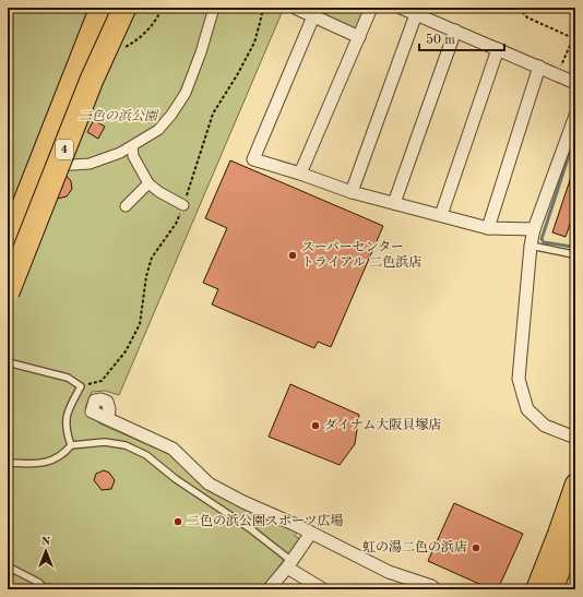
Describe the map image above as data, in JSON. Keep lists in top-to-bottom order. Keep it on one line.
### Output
{"streets":{"highway":["4"]},"parks":["二色の浜公園"],"places":["スーパーセンター トライアル 二色浜店","ダイナム大阪貝塚店","二色の浜公園スポーツ広場","虹の湯二色の浜店"],"scale_bar":"50 m","north":"top"}
